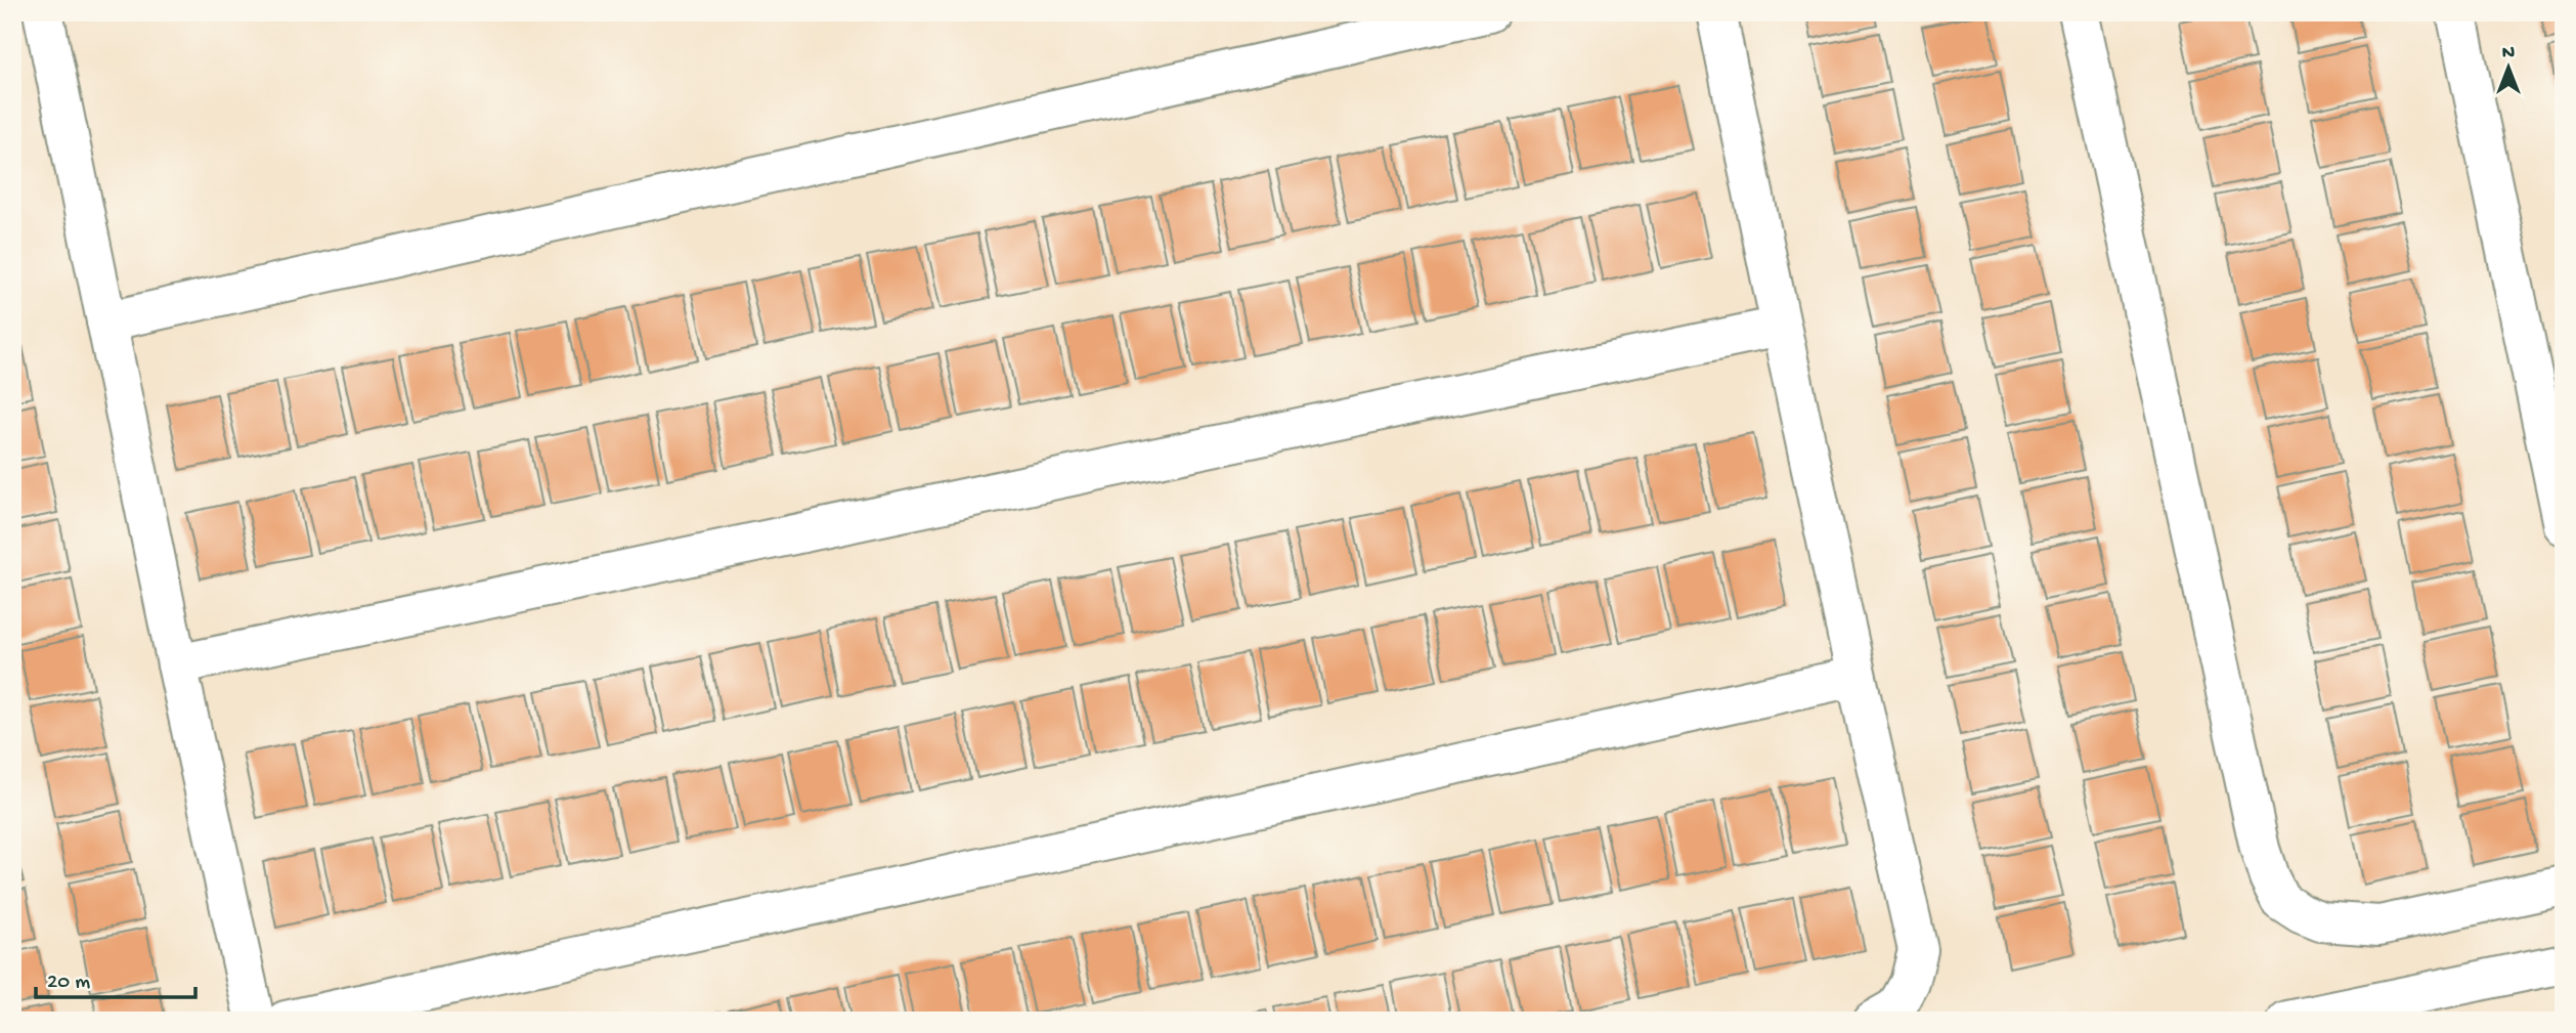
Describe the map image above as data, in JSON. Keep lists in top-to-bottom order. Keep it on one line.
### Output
{"scale_bar":"20 m","north":"top"}
